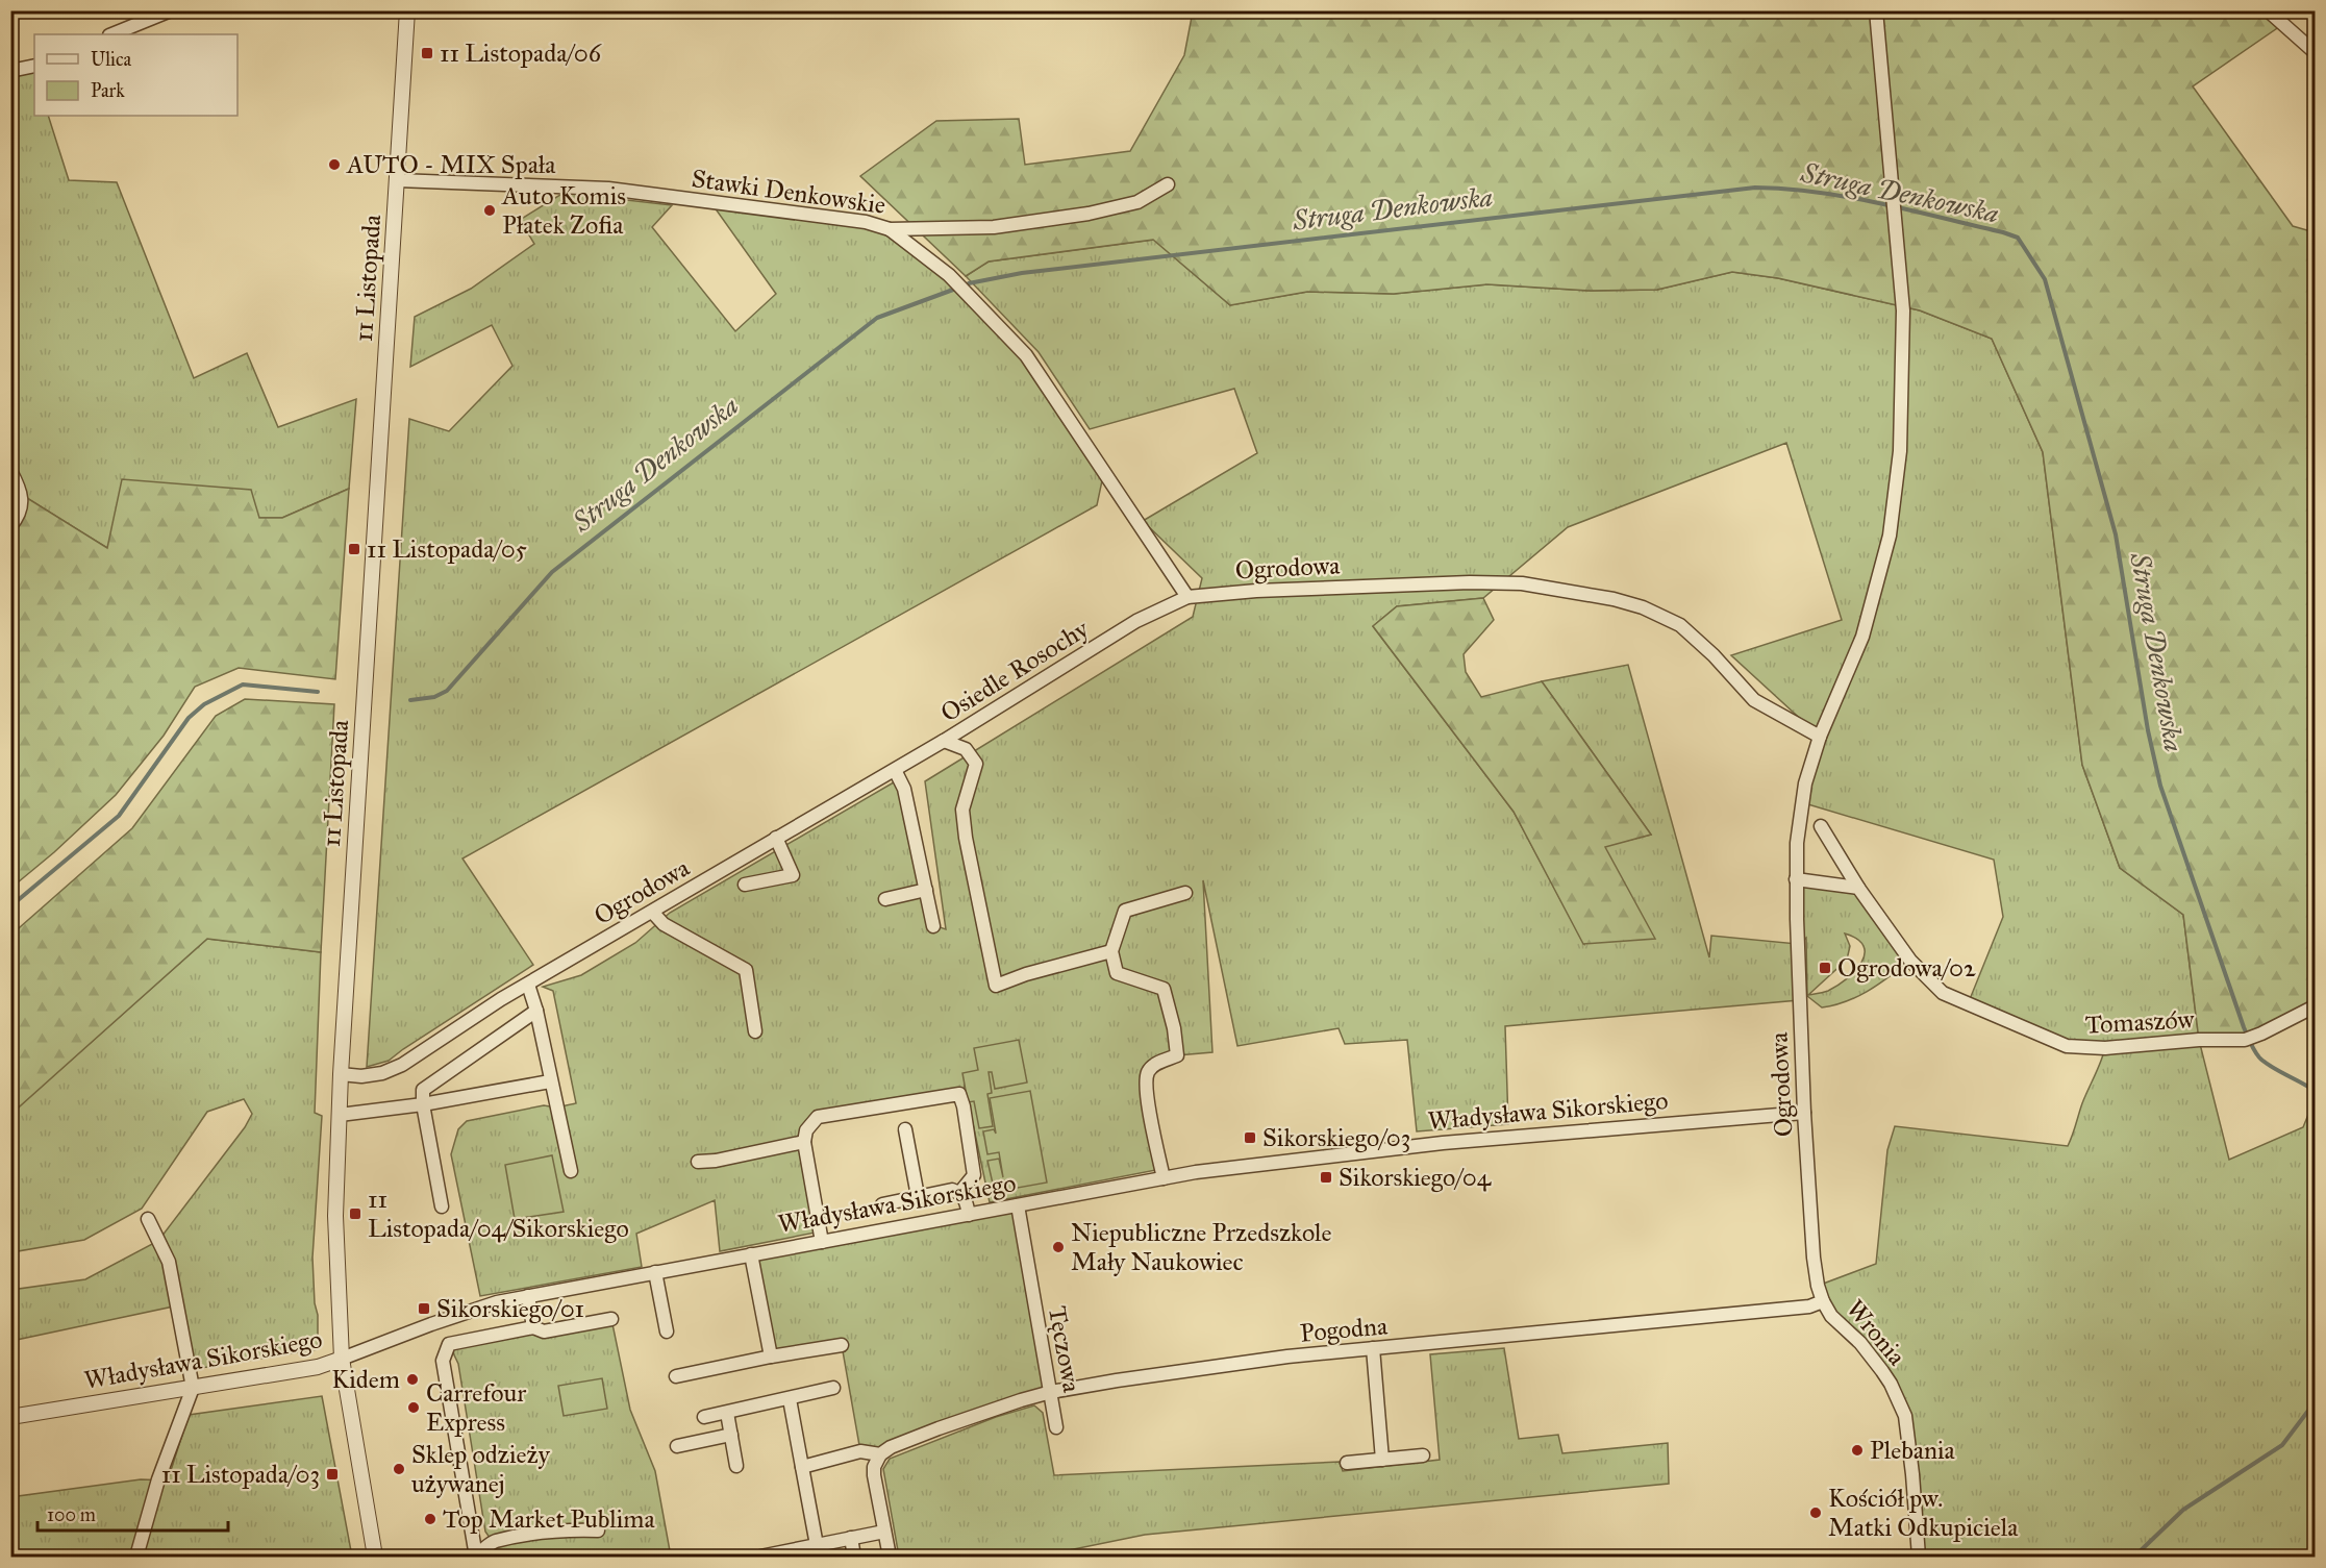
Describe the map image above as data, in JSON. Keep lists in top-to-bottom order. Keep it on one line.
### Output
{"streets":{"street":["Stawki Denkowskie","11 Listopada","Ogrodowa","Osiedle Rosochy","Tomaszów","Władysława Sikorskiego","Pogodna","Wronia","Tęczowa"]},"crossings":[["Stawki Denkowskie","11 Listopada"],["11 Listopada","Ogrodowa"],["11 Listopada","Władysława Sikorskiego"],["Ogrodowa","Osiedle Rosochy"],["Ogrodowa","Władysława Sikorskiego"],["Ogrodowa","Wronia"],["Władysława Sikorskiego","Tęczowa"],["Pogodna","Wronia"],["Pogodna","Tęczowa"]],"water":["Struga Denkowska"],"places":{"transit":["11 Listopada/06","11 Listopada/05","Ogrodowa/02","Sikorskiego/03","Sikorskiego/04","11 Listopada/04/Sikorskiego","Sikorskiego/01","11 Listopada/03"],"other":["AUTO - MIX Spała","Auto Komis Płatek Zofia","Niepubliczne Przedszkole Mały Naukowiec","Kidem","Carrefour Express","Plebania","Sklep odzieży używanej","Kościół pw. Matki Odkupiciela","Top Market Publima"]},"legend":["Ulica","Park"],"scale_bar":"100 m"}
